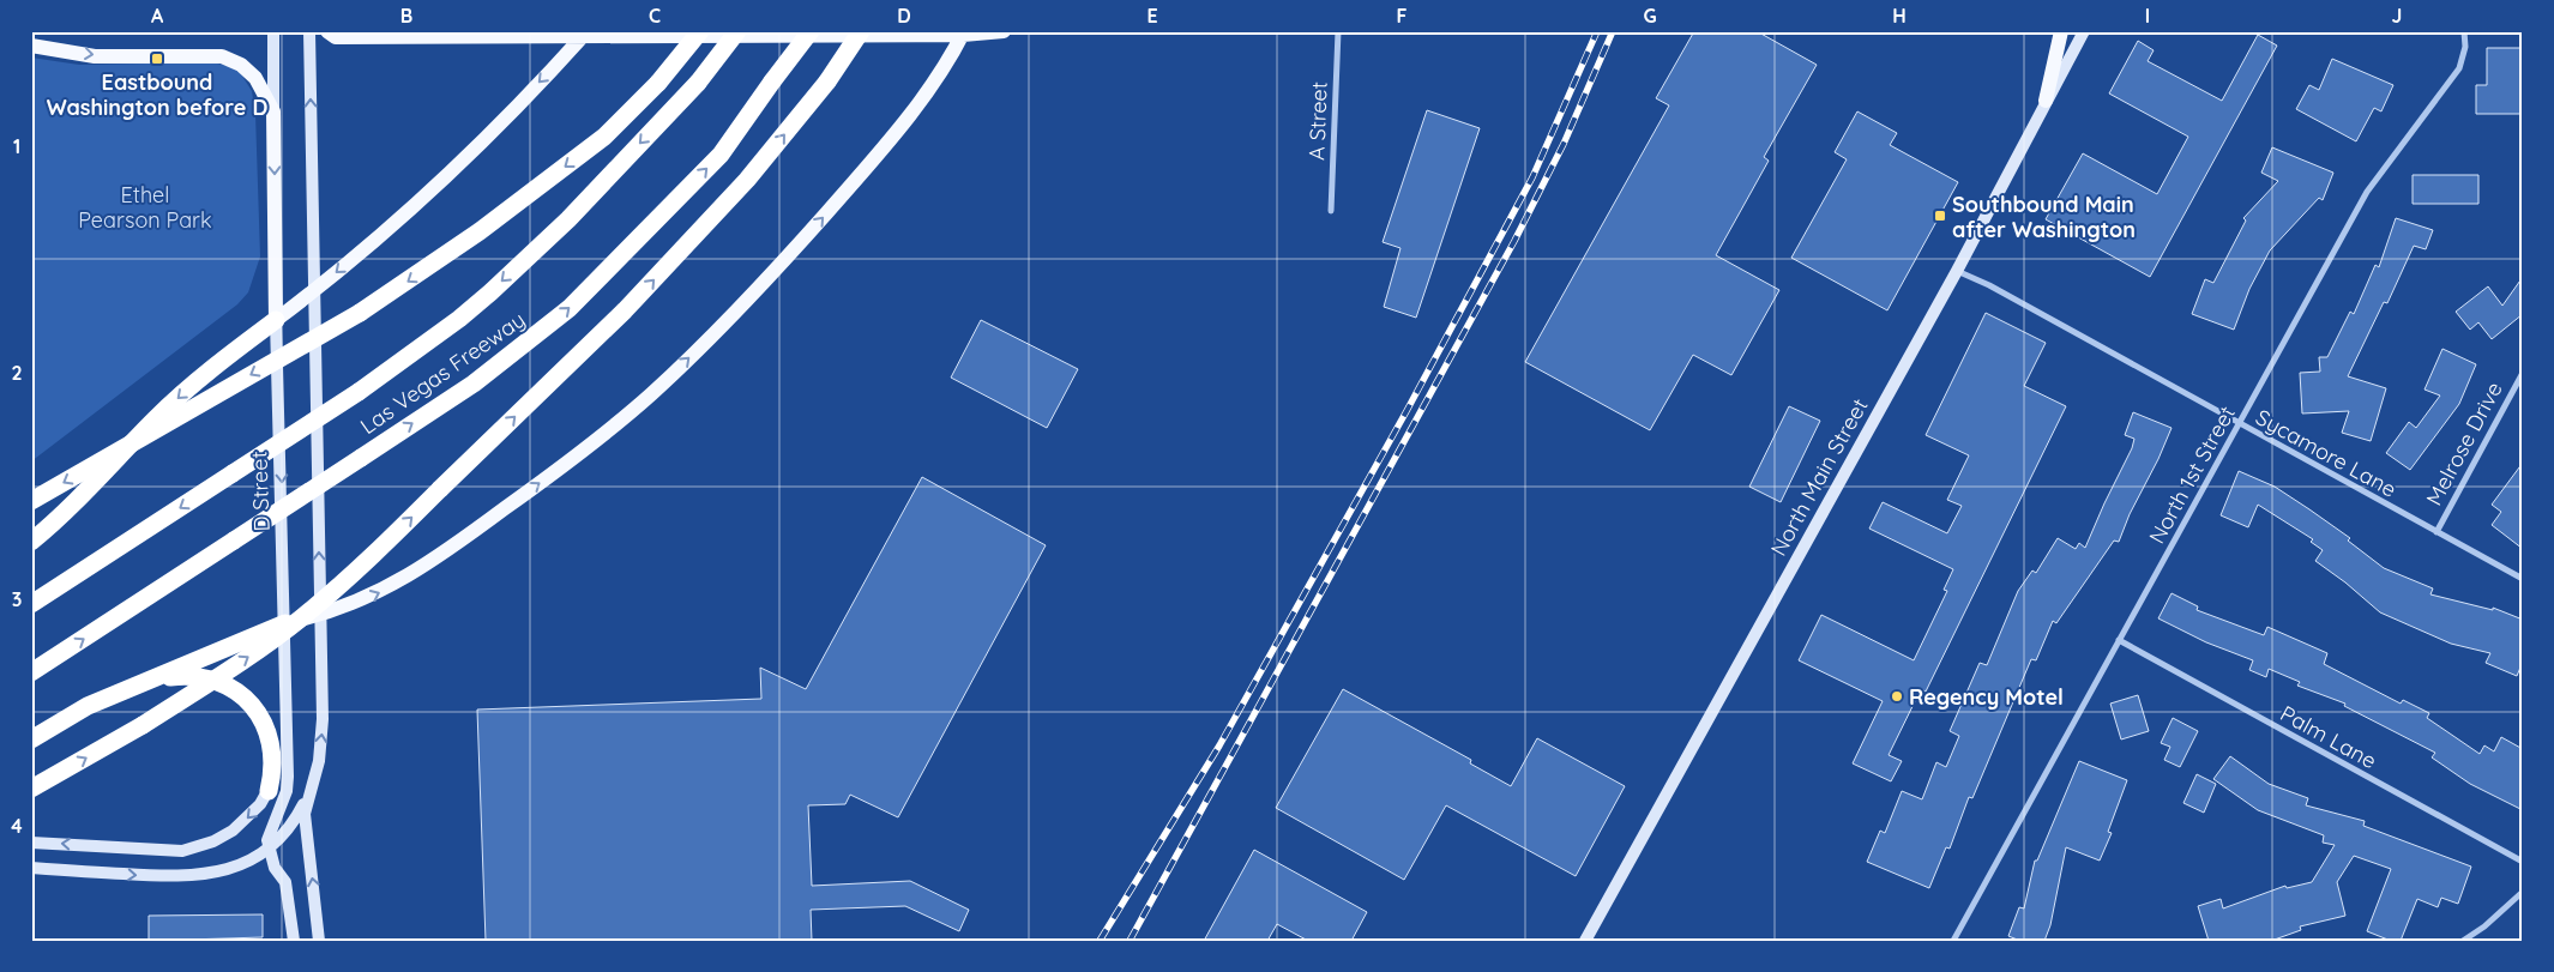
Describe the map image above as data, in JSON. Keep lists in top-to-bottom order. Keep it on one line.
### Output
{"streets":{"highway":["Las Vegas Freeway"],"main road":["North Main Street","D Street"],"street":["A Street","Melrose Drive","Sycamore Lane","North 1st Street","Palm Lane"]},"crossings":[["Melrose Drive","Sycamore Lane"],["Sycamore Lane","North 1st Street"],["Sycamore Lane","North Main Street"],["North 1st Street","Palm Lane"]],"parks":["Ethel Pearson Park"],"places":{"transit":["Eastbound Washington before D","Southbound Main after Washington"],"other":["Regency Motel"]},"grid":{"columns":["A","B","C","D","E","F","G","H","I","J"],"rows":["1","2","3","4"]}}
